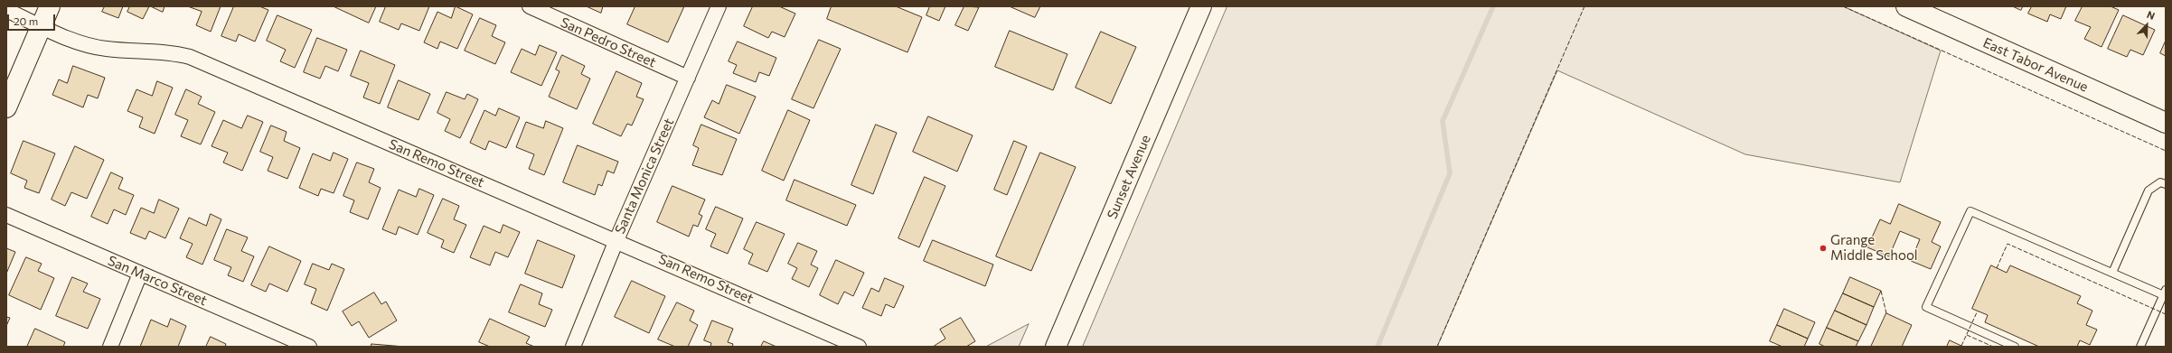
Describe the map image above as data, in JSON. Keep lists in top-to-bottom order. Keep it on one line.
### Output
{"streets":{"main road":["East Tabor Avenue","Sunset Avenue"],"street":["San Pedro Street","San Remo Street","Santa Monica Street","San Marco Street"]},"crossings":[["San Pedro Street","Santa Monica Street"],["San Remo Street","Santa Monica Street"]],"places":["Grange Middle School"],"scale_bar":"20 m","north":"top right"}
